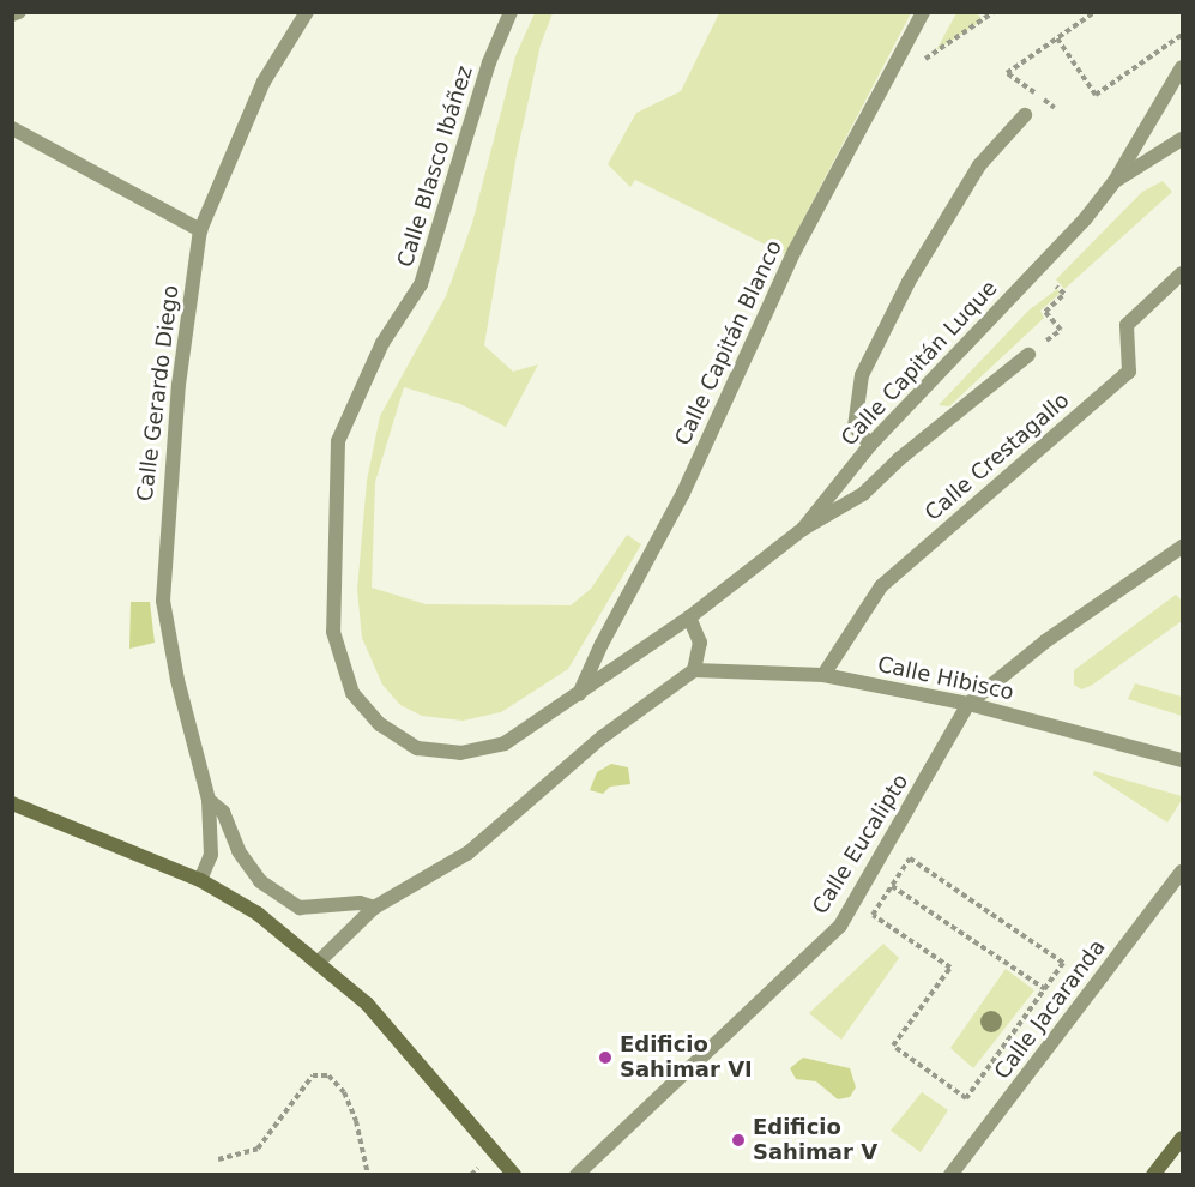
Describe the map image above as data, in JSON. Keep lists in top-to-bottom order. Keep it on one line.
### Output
{"streets":{"street":["Calle Blasco Ibáñez","Calle Capitán Blanco","Calle Capitán Luque","Calle Gerardo Diego","Calle Crestagallo","Calle Hibisco","Calle Eucalipto","Calle Jacaranda"]},"crossings":[["Calle Blasco Ibáñez","Calle Capitán Blanco"],["Calle Blasco Ibáñez","Calle Capitán Luque"],["Calle Crestagallo","Calle Hibisco"],["Calle Hibisco","Calle Eucalipto"]],"places":["Edificio Sahimar VI","Edificio Sahimar V"]}
